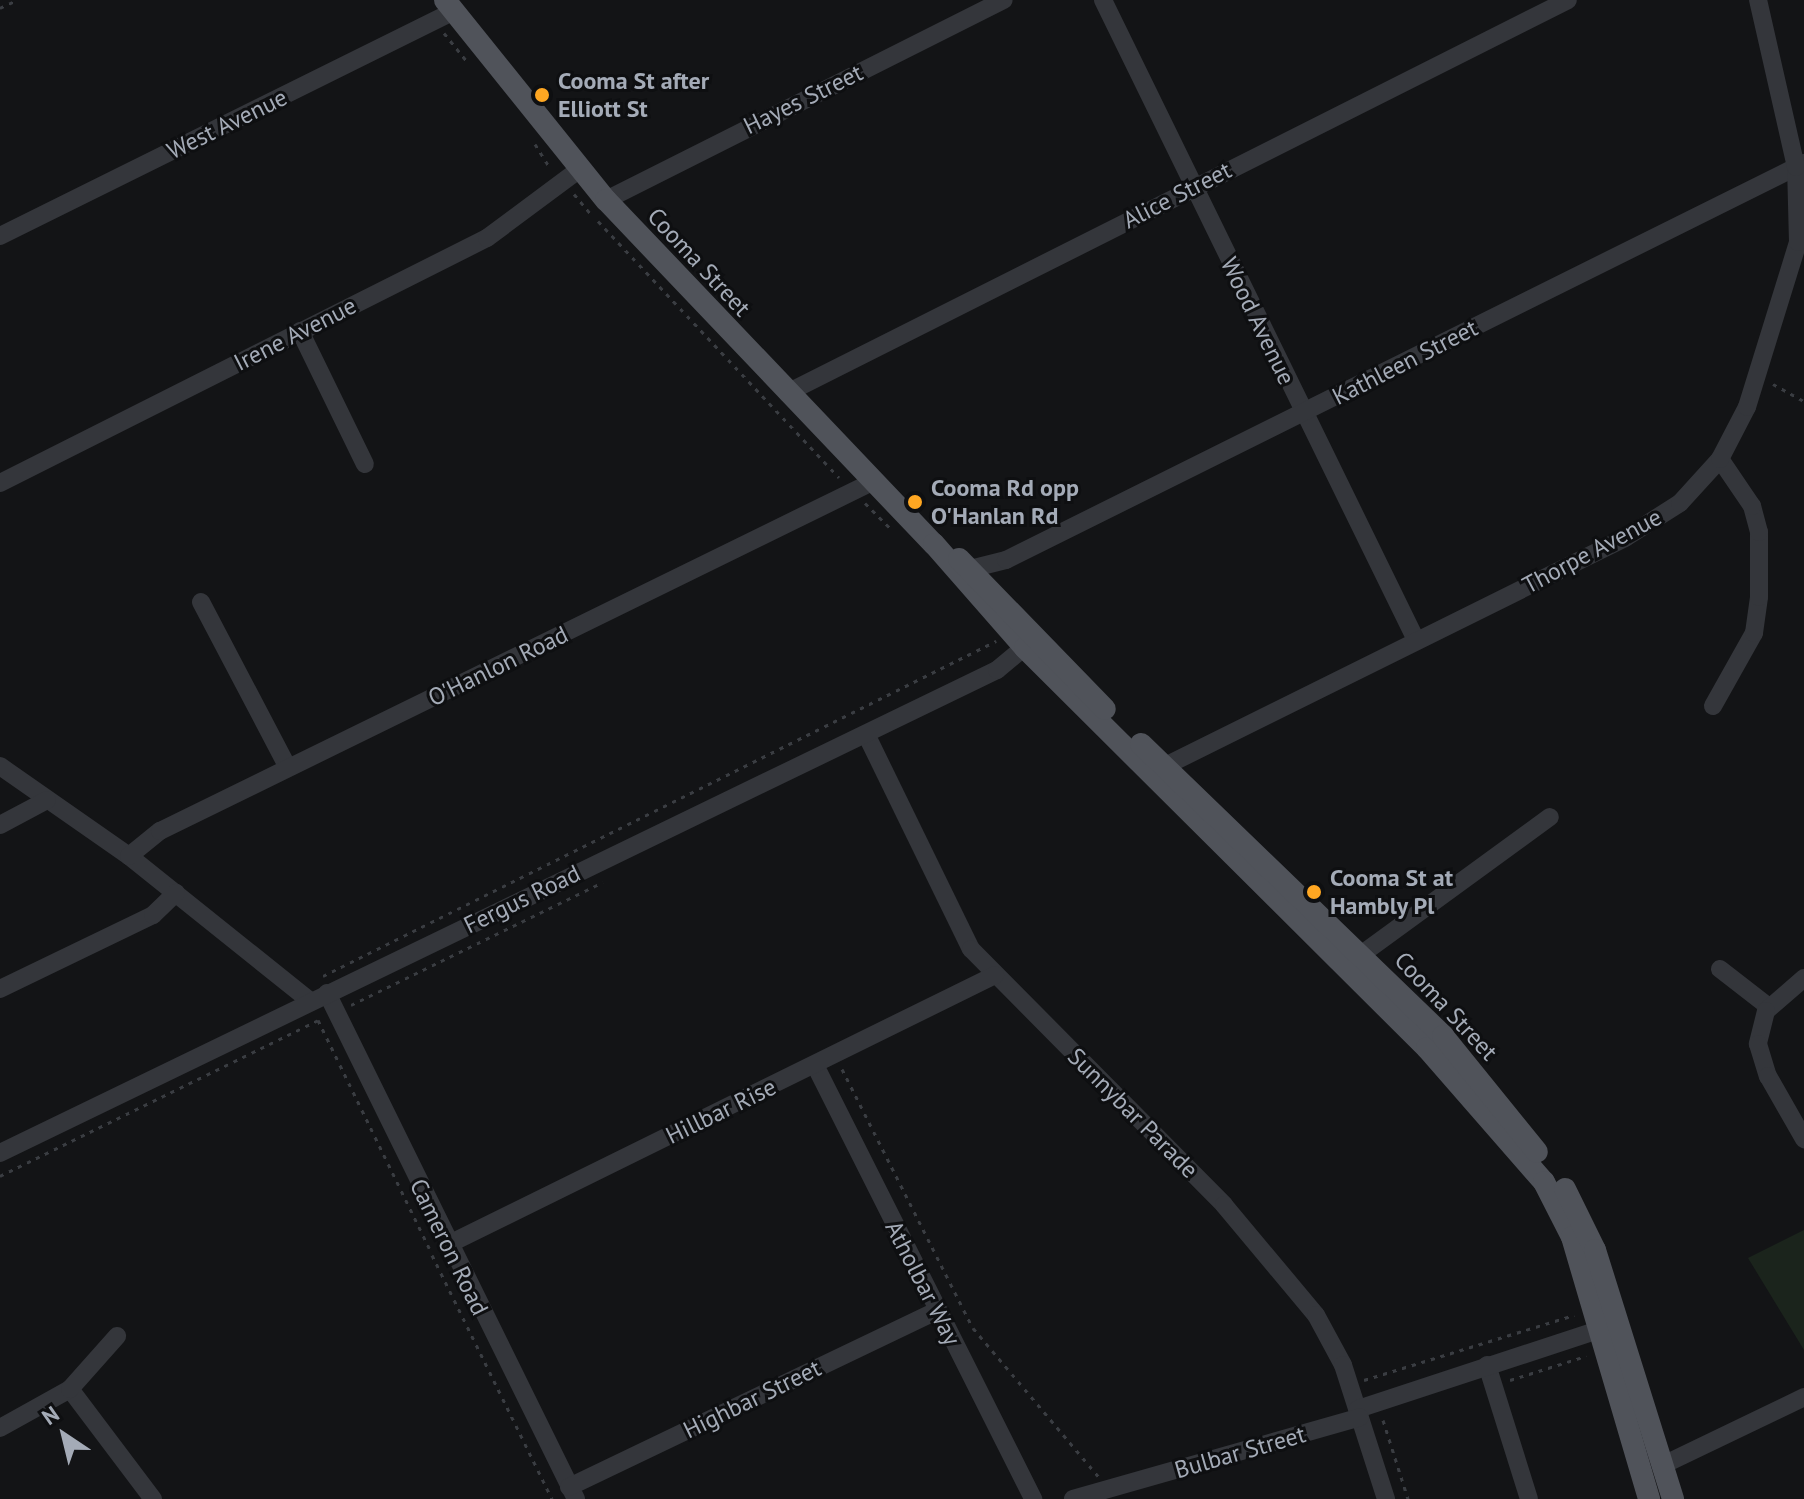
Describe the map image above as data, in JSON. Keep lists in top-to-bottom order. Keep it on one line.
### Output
{"streets":{"main road":["Cooma Street"],"street":["Hayes Street","West Avenue","Alice Street","Wood Avenue","Irene Avenue","Kathleen Street","Thorpe Avenue","O'Hanlon Road","Fergus Road","Hillbar Rise","Sunnybar Parade","Cameron Road","Atholbar Way","Highbar Street","Bulbar Street"]},"crossings":[["Hayes Street","Cooma Street"],["West Avenue","Cooma Street"],["Alice Street","Cooma Street"],["Alice Street","Wood Avenue"],["Cooma Street","Irene Avenue"],["Cooma Street","Kathleen Street"],["Cooma Street","Thorpe Avenue"],["Cooma Street","O'Hanlon Road"],["Cooma Street","Fergus Road"],["Cooma Street","Bulbar Street"],["Wood Avenue","Kathleen Street"],["Wood Avenue","Thorpe Avenue"],["Kathleen Street","Thorpe Avenue"],["O'Hanlon Road","Cameron Road"],["Fergus Road","Sunnybar Parade"],["Fergus Road","Cameron Road"],["Hillbar Rise","Sunnybar Parade"],["Hillbar Rise","Cameron Road"],["Hillbar Rise","Atholbar Way"],["Sunnybar Parade","Bulbar Street"],["Cameron Road","Highbar Street"],["Atholbar Way","Highbar Street"]],"places":["Cooma St after Elliott St","Cooma Rd opp O'Hanlan Rd","Cooma St at Hambly Pl"],"north":"top left"}
